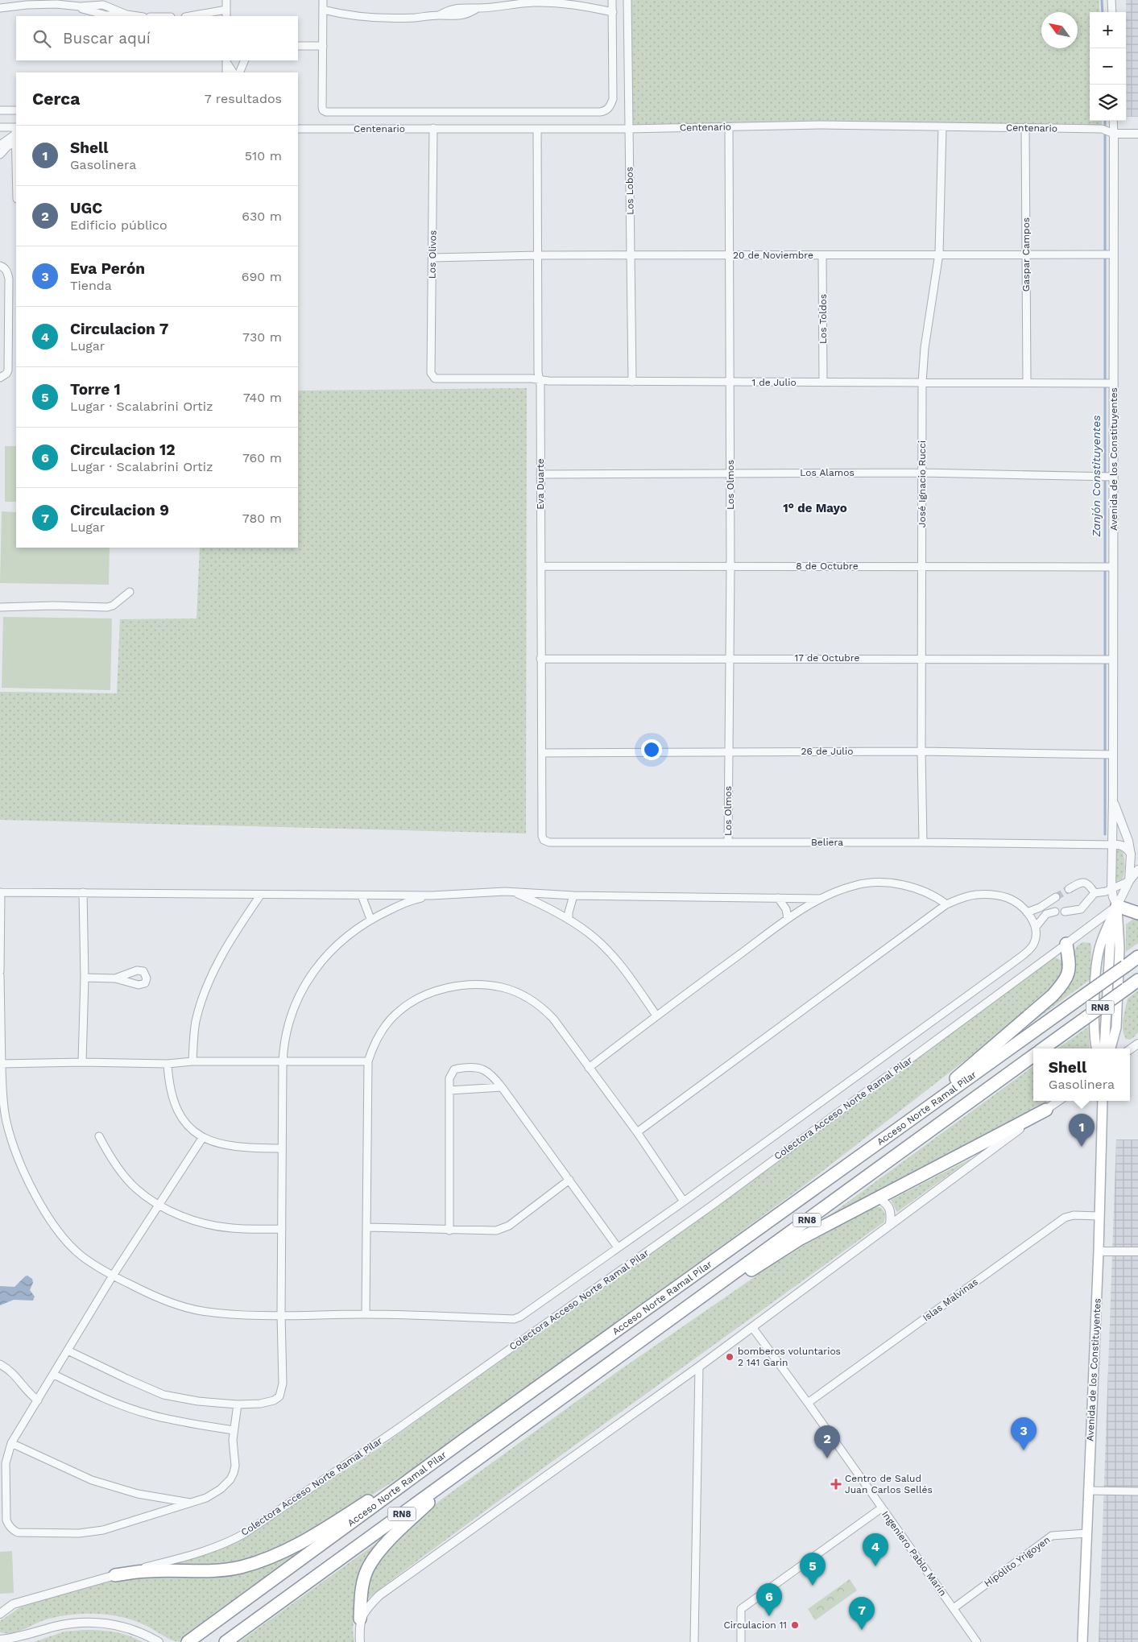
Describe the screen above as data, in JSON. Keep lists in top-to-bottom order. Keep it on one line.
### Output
{"streets":{"highway":["RN8","Acceso Norte Ramal Pilar"],"main road":["Avenida de los Constituyentes"],"street":["Centenario","Los Lobos","Los Olivos","Gaspar Campos","20 de Noviembre","Los Toldos","1 de Julio","Los Alamos","Eva Duarte","José Ignacio Rucci","Los Olmos","8 de Octubre","17 de Octubre","26 de Julio","Beliera","Colectora Acceso Norte Ramal Pilar","Islas Malvinas","Ingeniero Pablo Marín","Hipólito Yrigoyen"]},"crossings":[["Centenario","Los Lobos"],["Centenario","Los Olivos"],["Centenario","Gaspar Campos"],["Centenario","Avenida de los Constituyentes"],["Centenario","Eva Duarte"],["Centenario","José Ignacio Rucci"],["Centenario","Los Olmos"],["Los Lobos","20 de Noviembre"],["Los Lobos","1 de Julio"],["Los Olivos","20 de Noviembre"],["Los Olivos","1 de Julio"],["Gaspar Campos","20 de Noviembre"],["Gaspar Campos","1 de Julio"],["20 de Noviembre","Los Toldos"],["20 de Noviembre","Avenida de los Constituyentes"],["20 de Noviembre","Eva Duarte"],["20 de Noviembre","José Ignacio Rucci"],["20 de Noviembre","Los Olmos"],["Los Toldos","1 de Julio"],["1 de Julio","Avenida de los Constituyentes"],["1 de Julio","Eva Duarte"],["1 de Julio","José Ignacio Rucci"],["1 de Julio","Los Olmos"],["Avenida de los Constituyentes","Los Alamos"],["Avenida de los Constituyentes","8 de Octubre"],["Avenida de los Constituyentes","17 de Octubre"],["Avenida de los Constituyentes","26 de Julio"],["Avenida de los Constituyentes","Beliera"],["Avenida de los Constituyentes","Colectora Acceso Norte Ramal Pilar"],["Avenida de los Constituyentes","Islas Malvinas"],["Avenida de los Constituyentes","Hipólito Yrigoyen"],["Los Alamos","Eva Duarte"],["Los Alamos","José Ignacio Rucci"],["Los Alamos","Los Olmos"],["Eva Duarte","8 de Octubre"],["Eva Duarte","17 de Octubre"],["Eva Duarte","26 de Julio"],["Eva Duarte","Beliera"],["José Ignacio Rucci","8 de Octubre"],["José Ignacio Rucci","17 de Octubre"],["José Ignacio Rucci","26 de Julio"],["José Ignacio Rucci","Beliera"],["Los Olmos","8 de Octubre"],["Los Olmos","17 de Octubre"],["Los Olmos","26 de Julio"],["Los Olmos","Beliera"],["Islas Malvinas","Ingeniero Pablo Marín"],["Ingeniero Pablo Marín","Hipólito Yrigoyen"]],"districts":["1° de Mayo"],"water":["Zanjón Constituyentes"],"places":{"other":["bomberos voluntarios 2 141 Garin","Circulacion 11"],"health":["Centro de Salud Juan Carlos Sellés"]},"north":"top left","page":{"map_buttons":["+","−"],"search":"Buscar aquí","heading":["Cerca","7 resultados"],"list":[{"mark":"1","name":"Shell","note":"Gasolinera","value":"510 m"},{"mark":"2","name":"UGC","note":"Edificio público","value":"630 m"},{"mark":"3","name":"Eva Perón","note":"Tienda","value":"690 m"},{"mark":"4","name":"Circulacion 7","note":"Lugar","value":"730 m"},{"mark":"5","name":"Torre 1","note":"Lugar · Scalabrini Ortiz","value":"740 m"},{"mark":"6","name":"Circulacion 12","note":"Lugar · Scalabrini Ortiz","value":"760 m"},{"mark":"7","name":"Circulacion 9","note":"Lugar","value":"780 m"}],"popup":["Shell","Gasolinera"],"pins":["1","3","2","4","5","6","7"]}}
